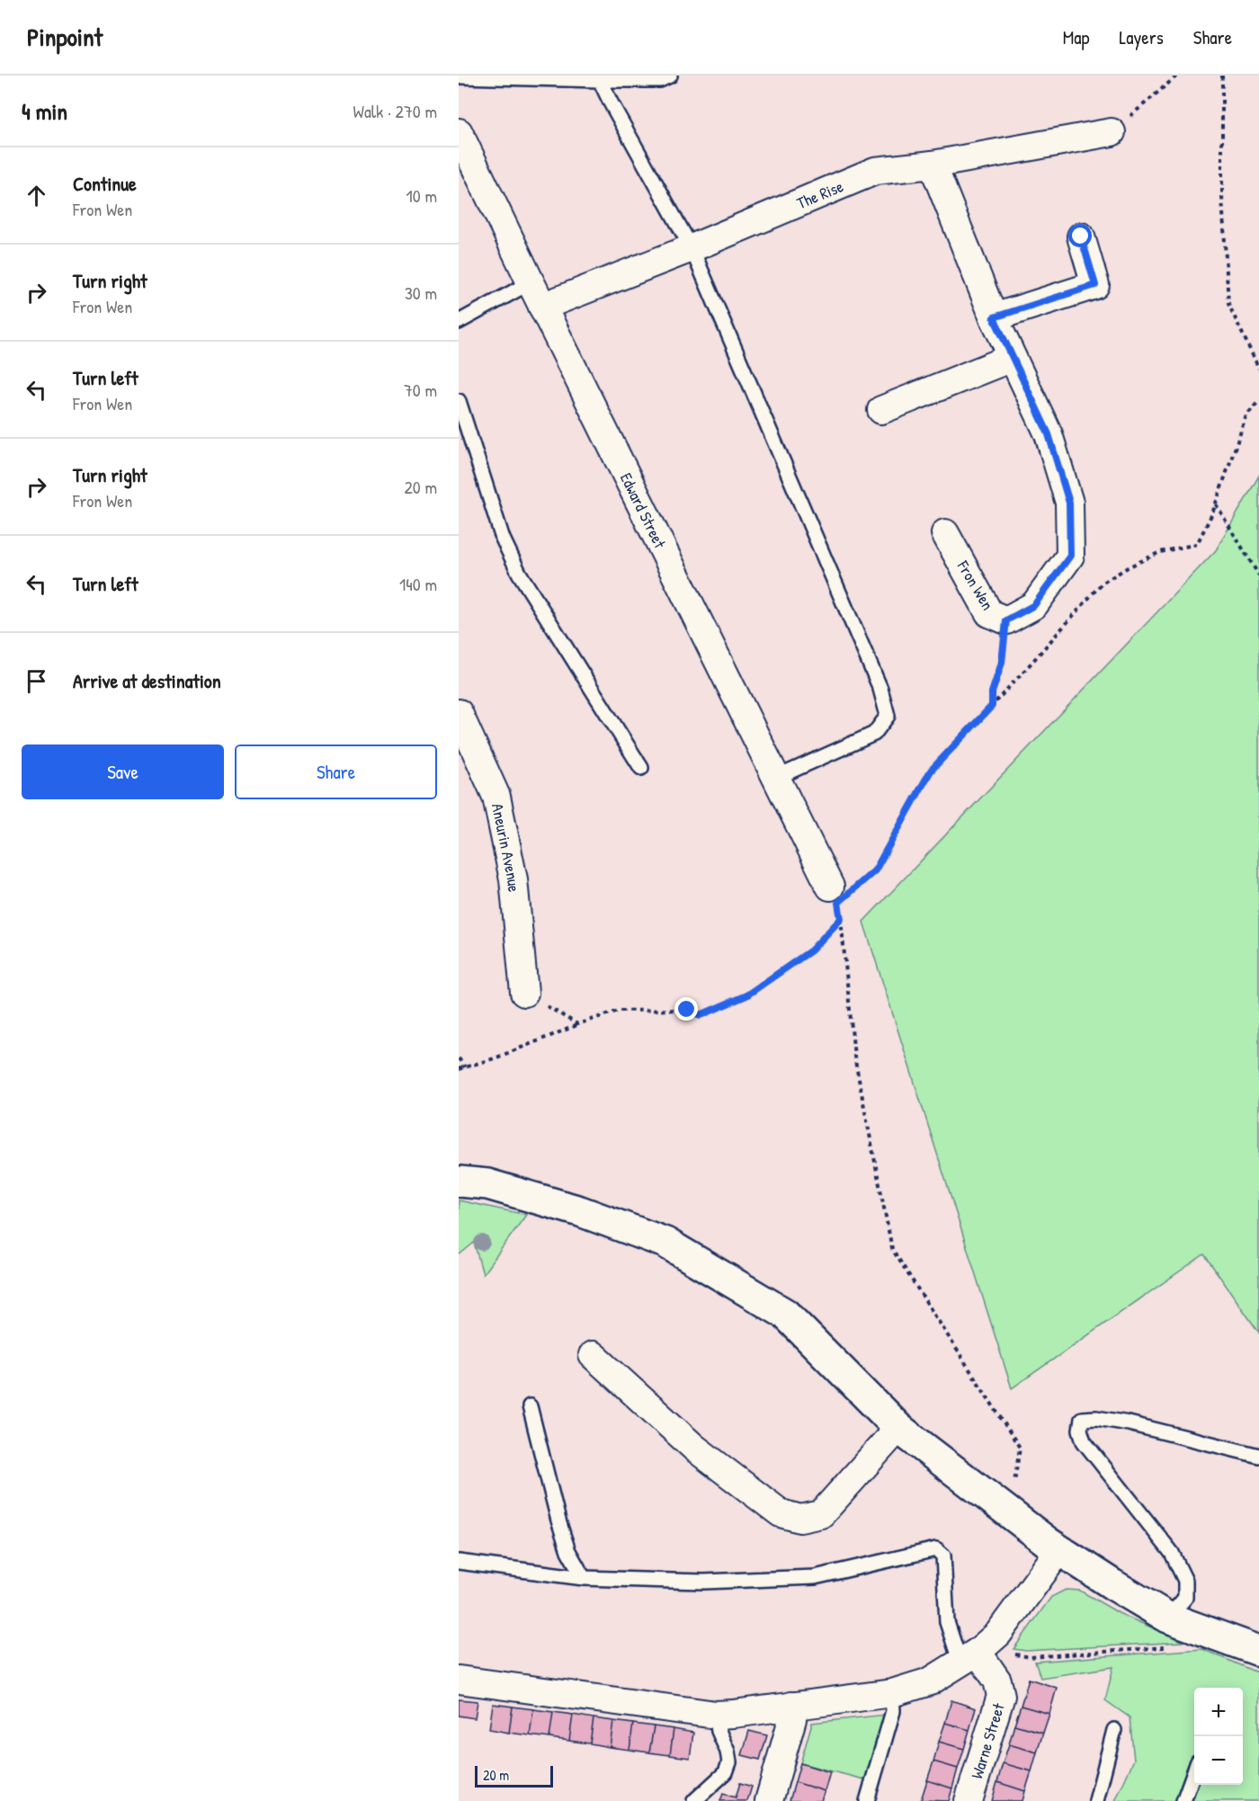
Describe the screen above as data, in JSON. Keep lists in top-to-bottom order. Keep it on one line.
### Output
{"streets":{"street":["The Rise","Edward Street","Fron Wen","Aneurin Avenue","Warne Street"]},"crossings":[["The Rise","Edward Street"],["The Rise","Fron Wen"]],"scale_bar":"20 m","page":{"header":"Pinpoint","nav":["Map","Layers","Share"],"heading":["4 min","Walk · 270 m"],"list":[["Continue","Fron Wen","10 m"],["Turn right","Fron Wen","30 m"],["Turn left","Fron Wen","70 m"],["Turn right","Fron Wen","20 m"],["Turn left","140 m"],"Arrive at destination"],"buttons":["Save","Share"],"map_buttons":["+","−"],"scale":"20 m"}}
